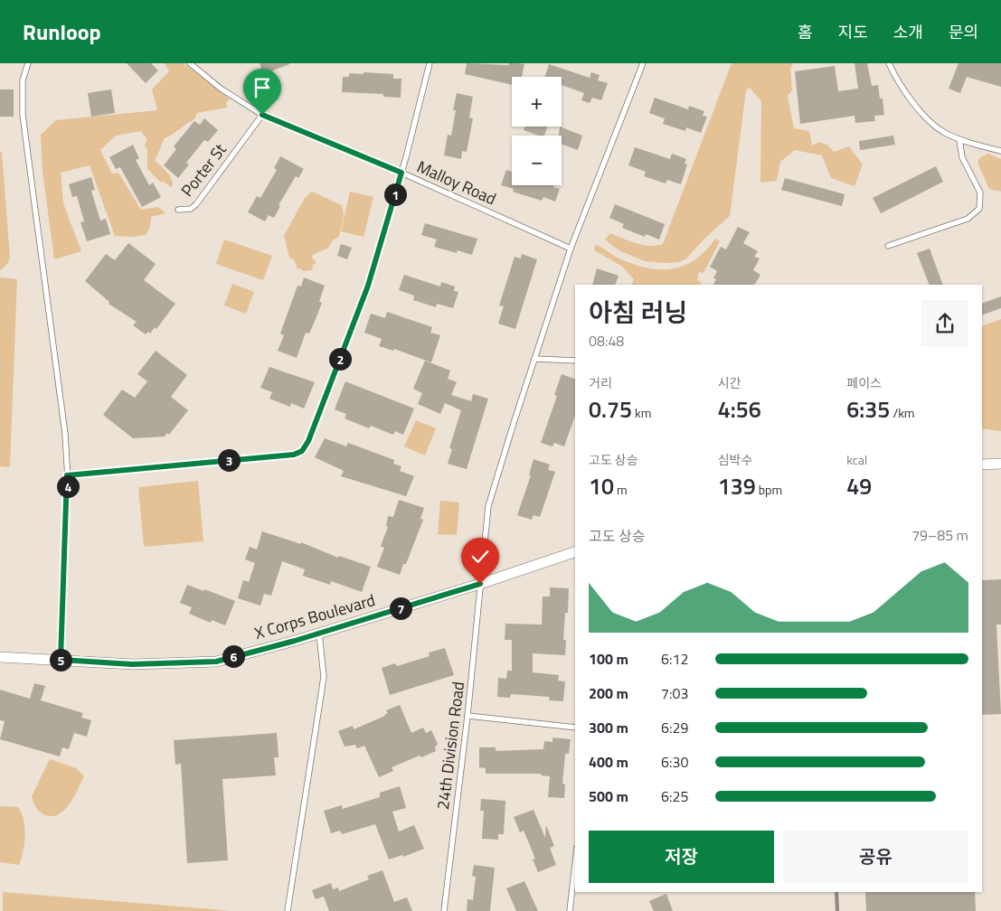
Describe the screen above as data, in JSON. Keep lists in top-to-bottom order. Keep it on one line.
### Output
{"streets":{"street":["X Corps Boulevard"],"lane":["Porter St","Malloy Road","24th Division Road"]},"crossings":[["Porter St","Malloy Road"],["Malloy Road","24th Division Road"],["X Corps Boulevard","24th Division Road"]],"page":{"header":"Runloop","nav":["홈","지도","소개","문의"],"map_buttons":["+","−"],"pins":["1","2","3","4","7","6","5"],"heading":["아침 러닝","08:48"],"stats":[["거리","0.75 km"],["시간","4:56"],["페이스","6:35 /km"],["고도 상승","10 m"],["심박수","139 bpm"],["kcal","49"]],"chart":["고도 상승","79–85 m"],"list":[{"name":"100 m","note":"6:12"},{"name":"200 m","note":"7:03"},{"name":"300 m","note":"6:29"},{"name":"400 m","note":"6:30"},{"name":"500 m","note":"6:25"}],"buttons":["저장","공유"]}}
